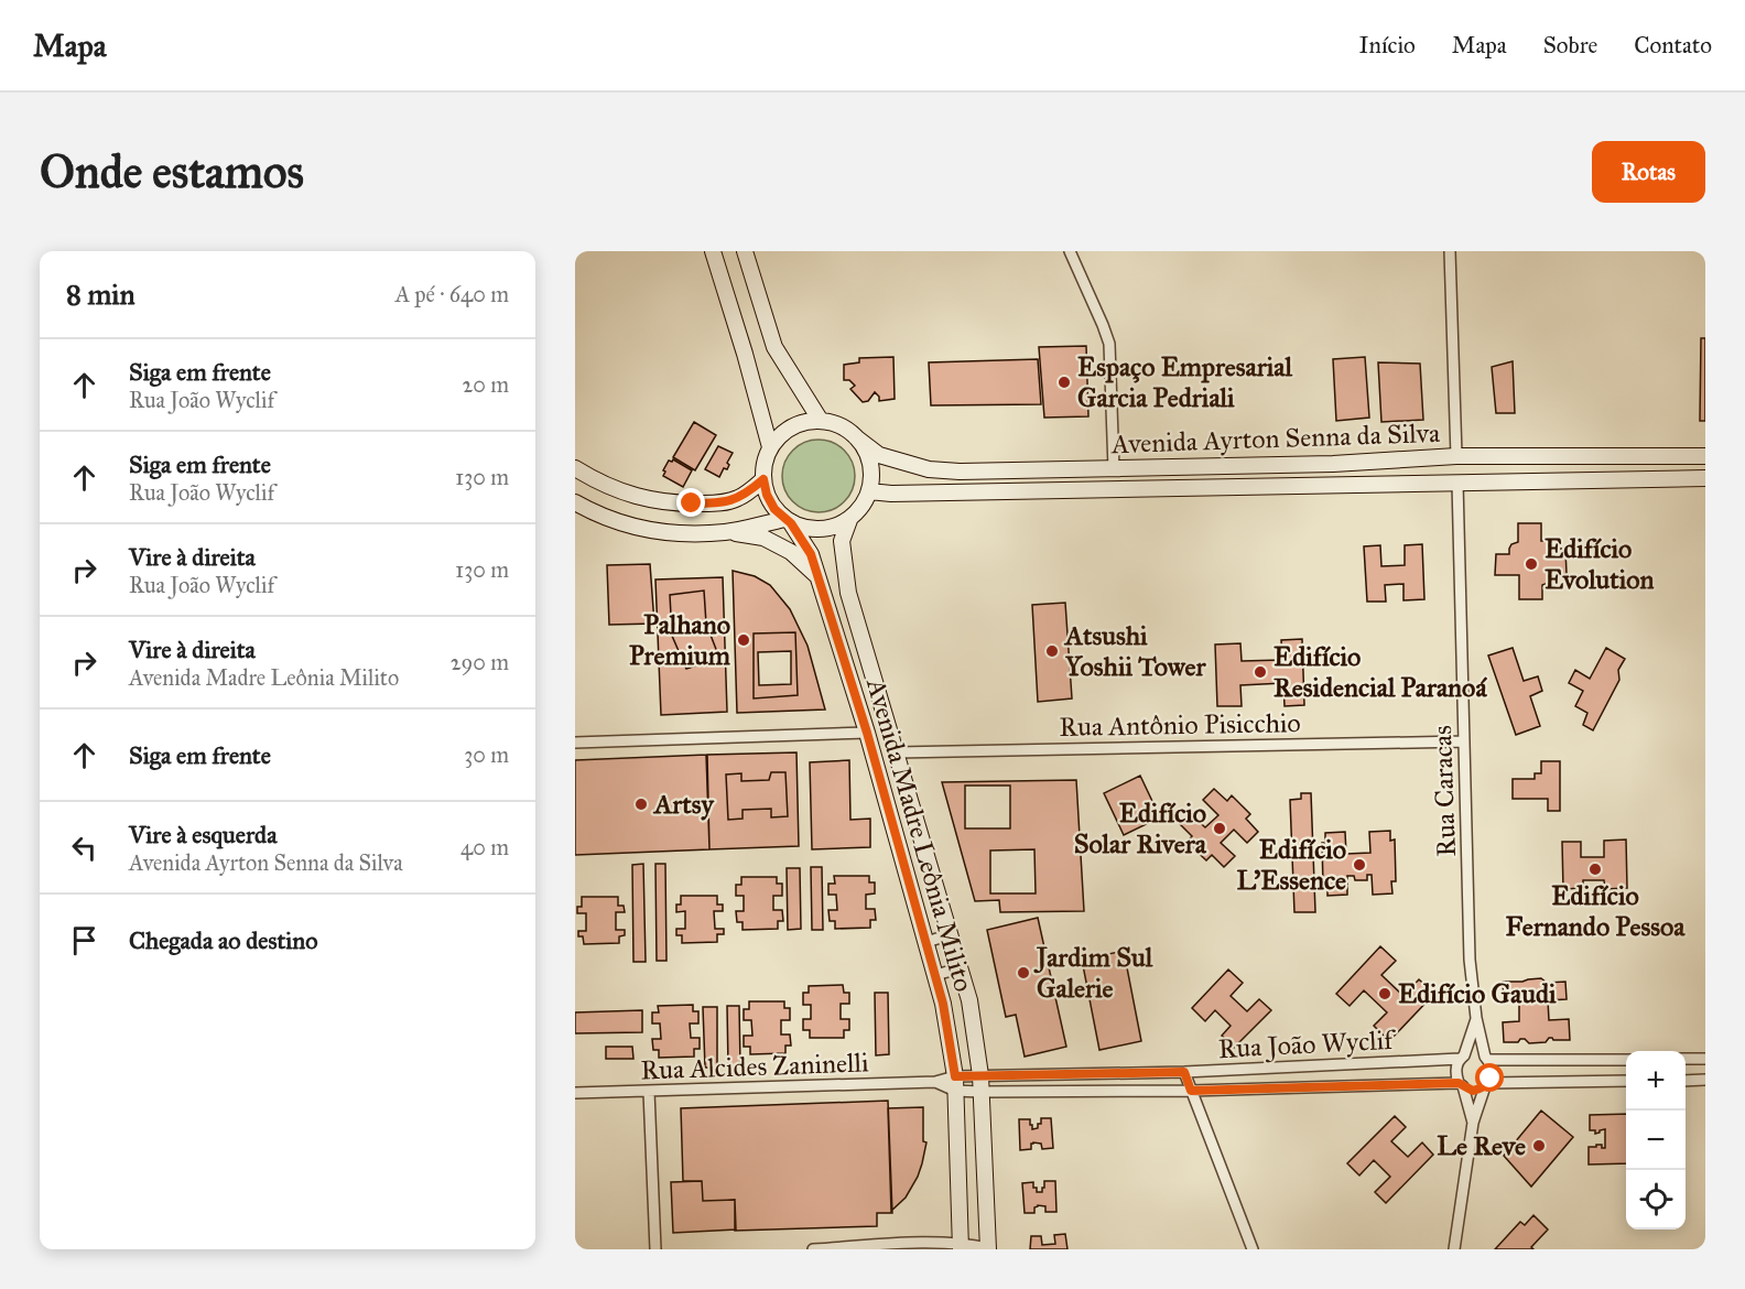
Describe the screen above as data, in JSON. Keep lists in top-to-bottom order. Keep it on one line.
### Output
{"streets":{"main road":["Avenida Ayrton Senna da Silva","Avenida Madre Leônia Milito"],"street":["Rua Antônio Pisicchio","Rua Caracas","Rua João Wyclif","Rua Alcides Zaninelli"]},"crossings":[["Avenida Ayrton Senna da Silva","Rua Caracas"],["Avenida Ayrton Senna da Silva","Avenida Madre Leônia Milito"],["Rua Antônio Pisicchio","Rua Caracas"],["Rua Antônio Pisicchio","Avenida Madre Leônia Milito"],["Rua Caracas","Rua João Wyclif"],["Avenida Madre Leônia Milito","Rua João Wyclif"],["Avenida Madre Leônia Milito","Rua Alcides Zaninelli"],["Rua João Wyclif","Rua Alcides Zaninelli"]],"places":["Espaço Empresarial Garcia Pedriali","Edifício Evolution","Palhano Premium","Atsushi Yoshii Tower","Edifício Residencial Paranoá","Artsy","Edifício Solar Rivera","Edifício L'Essence","Edifício Fernando Pessoa","Jardim Sul Galerie","Edifício Gaudi","Le Reve"],"page":{"header":"Mapa","nav":["Início","Mapa","Sobre","Contato"],"buttons":"Rotas","title":"Onde estamos","heading":["8 min","A pé · 640 m"],"list":[["Siga em frente","Rua João Wyclif","20 m"],["Siga em frente","Rua João Wyclif","130 m"],["Vire à direita","Rua João Wyclif","130 m"],["Vire à direita","Avenida Madre Leônia Milito","290 m"],["Siga em frente","30 m"],["Vire à esquerda","Avenida Ayrton Senna da Silva","40 m"],"Chegada ao destino"],"map_buttons":["+","−"]}}
